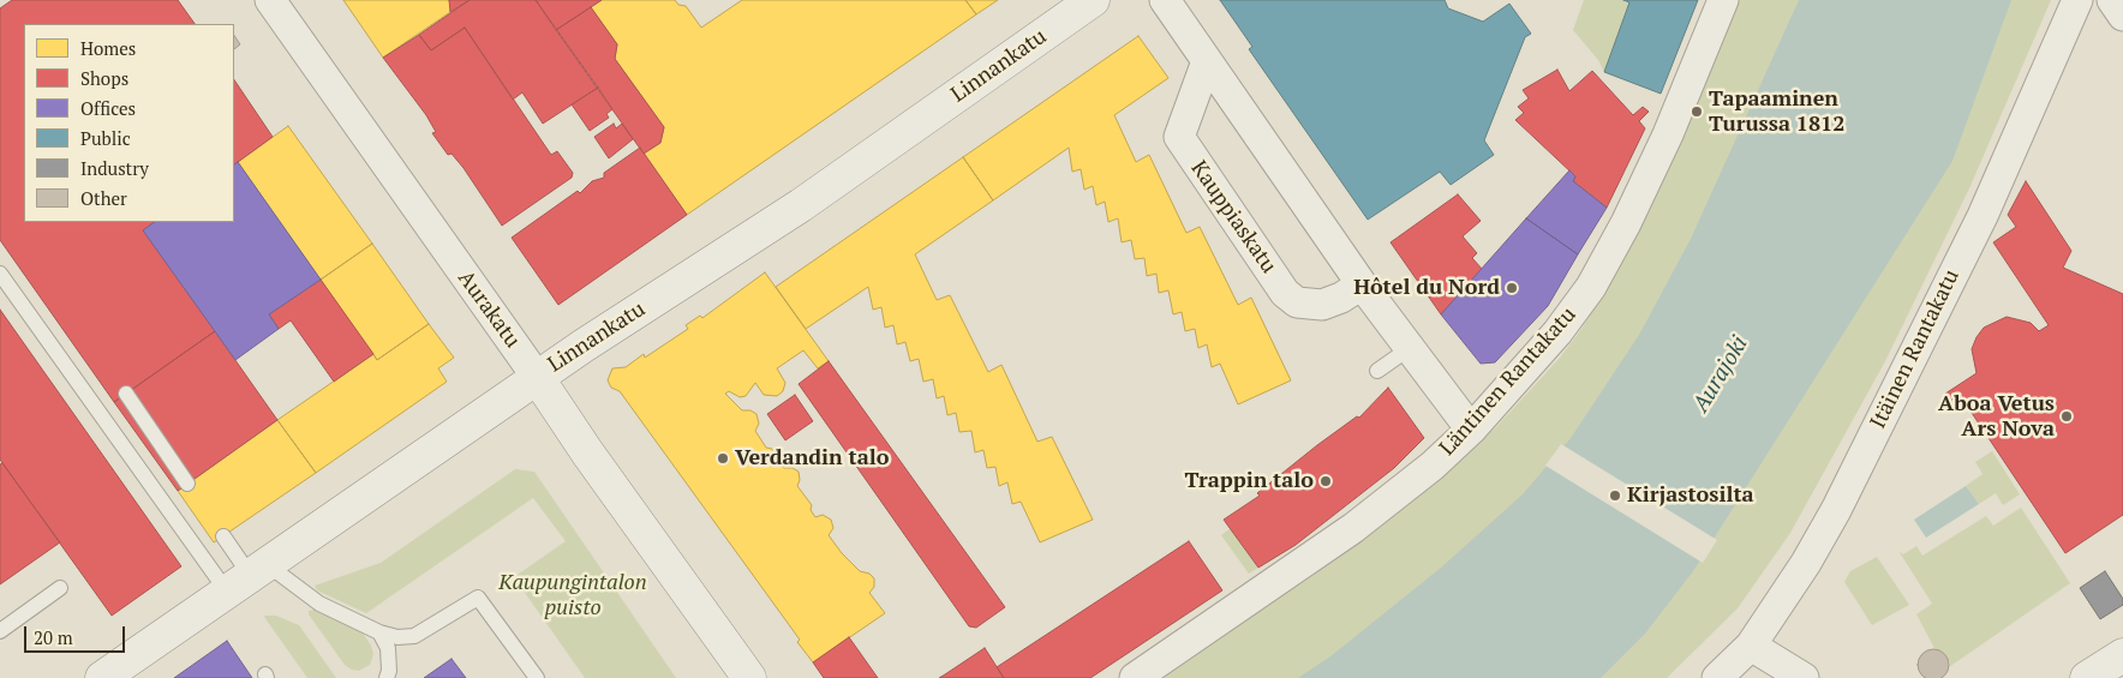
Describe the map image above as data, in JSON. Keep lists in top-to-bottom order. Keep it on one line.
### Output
{"streets":{"main road":["Linnankatu","Aurakatu"],"street":["Kauppiaskatu","Itäinen Rantakatu","Läntinen Rantakatu"]},"crossings":[["Linnankatu","Aurakatu"]],"water":["Aurajoki"],"parks":["Kaupungintalon puisto"],"places":["Tapaaminen Turussa 1812","Hôtel du Nord","Aboa Vetus Ars Nova","Verdandin talo","Trappin talo","Kirjastosilta"],"legend":["Homes","Shops","Offices","Public","Industry","Other"],"scale_bar":"20 m"}
